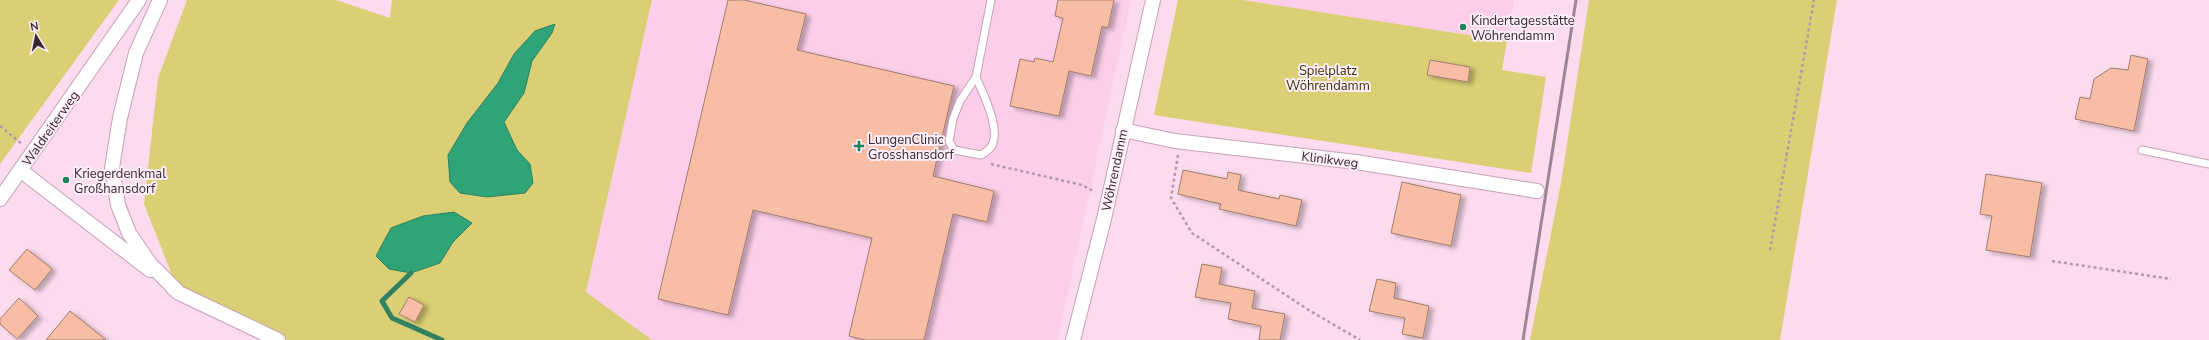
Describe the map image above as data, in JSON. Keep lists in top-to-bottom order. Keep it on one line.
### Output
{"streets":{"street":["Waldreiterweg","Klinikweg","Wöhrendamm"]},"crossings":[["Klinikweg","Wöhrendamm"]],"parks":["Spielplatz Wöhrendamm"],"places":{"other":["Kindertagesstätte Wöhrendamm","Kriegerdenkmal Großhansdorf"],"health":["LungenClinic Grosshansdorf"]},"north":"top"}
